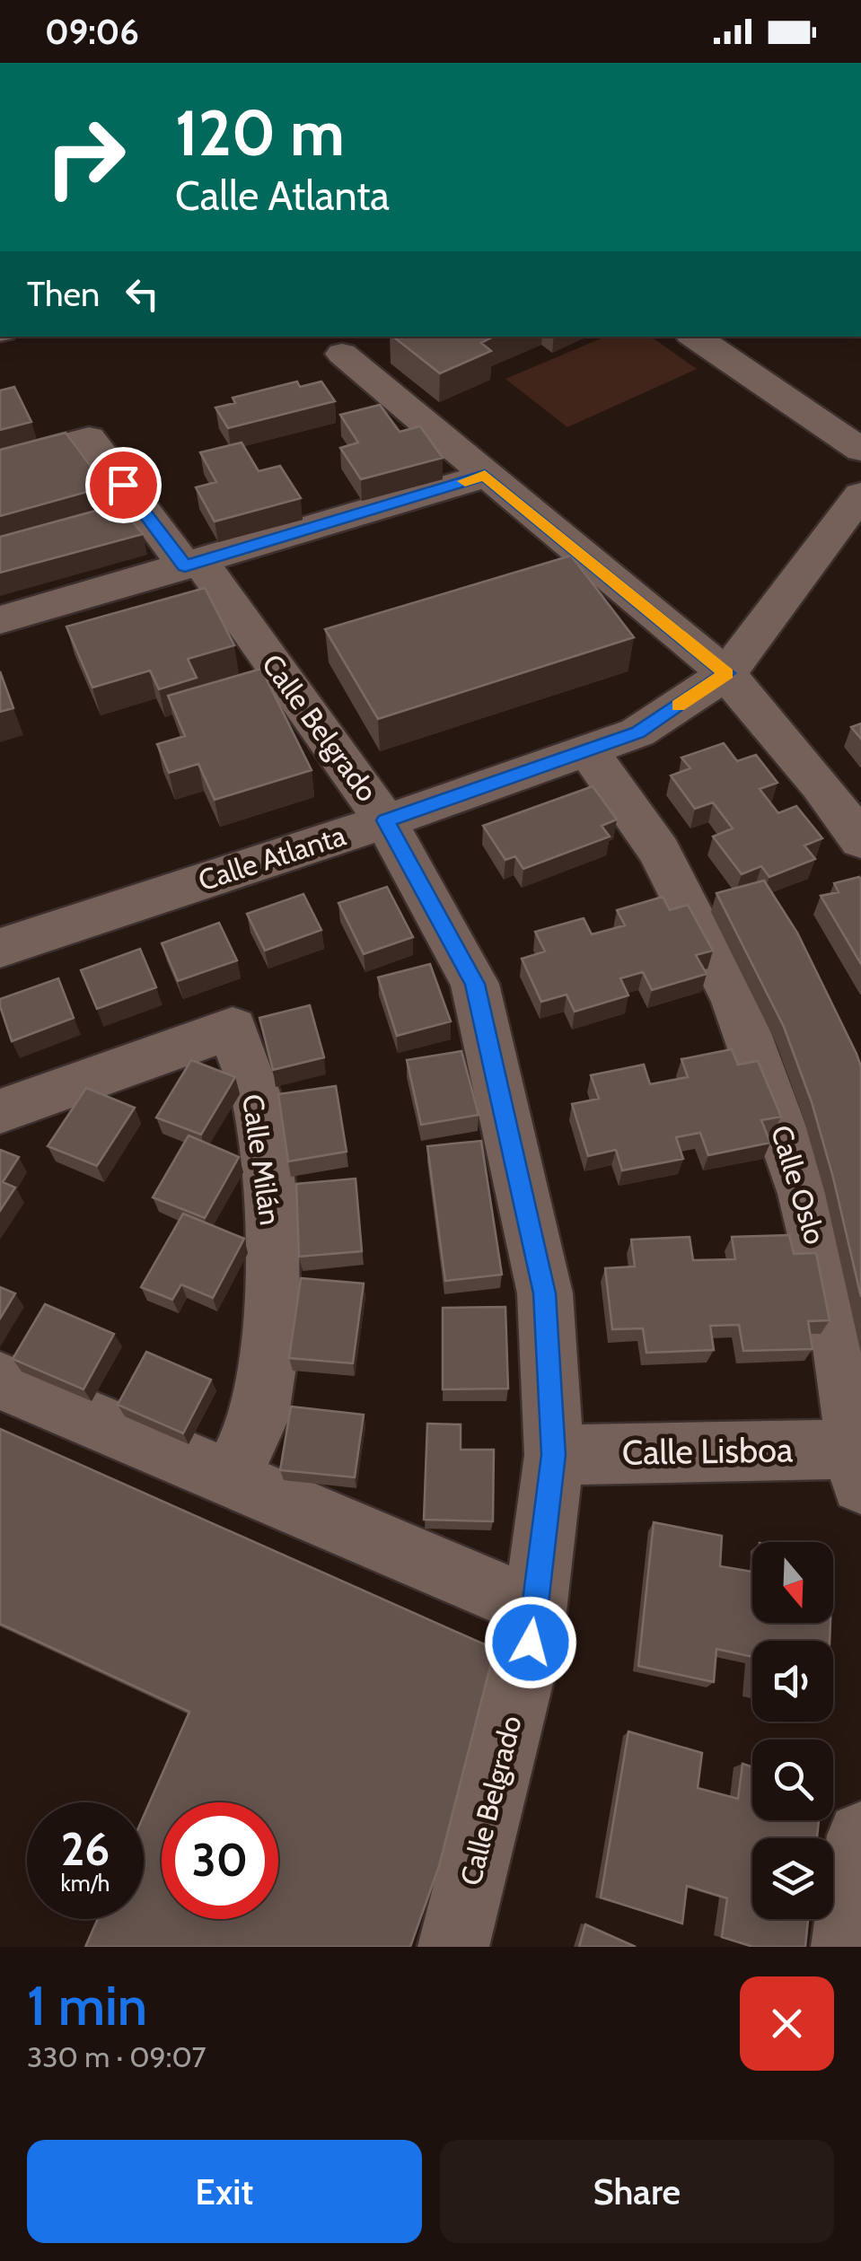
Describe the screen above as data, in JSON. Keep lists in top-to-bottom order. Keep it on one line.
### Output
{"streets":{"street":["Calle Belgrado","Calle Atlanta","Calle Milán","Calle Oslo","Calle Lisboa"]},"crossings":[["Calle Belgrado","Calle Atlanta"],["Calle Belgrado","Calle Lisboa"],["Calle Atlanta","Calle Oslo"],["Calle Oslo","Calle Lisboa"]],"north":"bottom","page":{"status":"09:06","turn":["120 m","Calle Atlanta"],"then":"Then","speed":"26 km/h","limit":"30","heading":["1 min","330 m · 09:07"],"buttons":["Exit","Share"]}}
